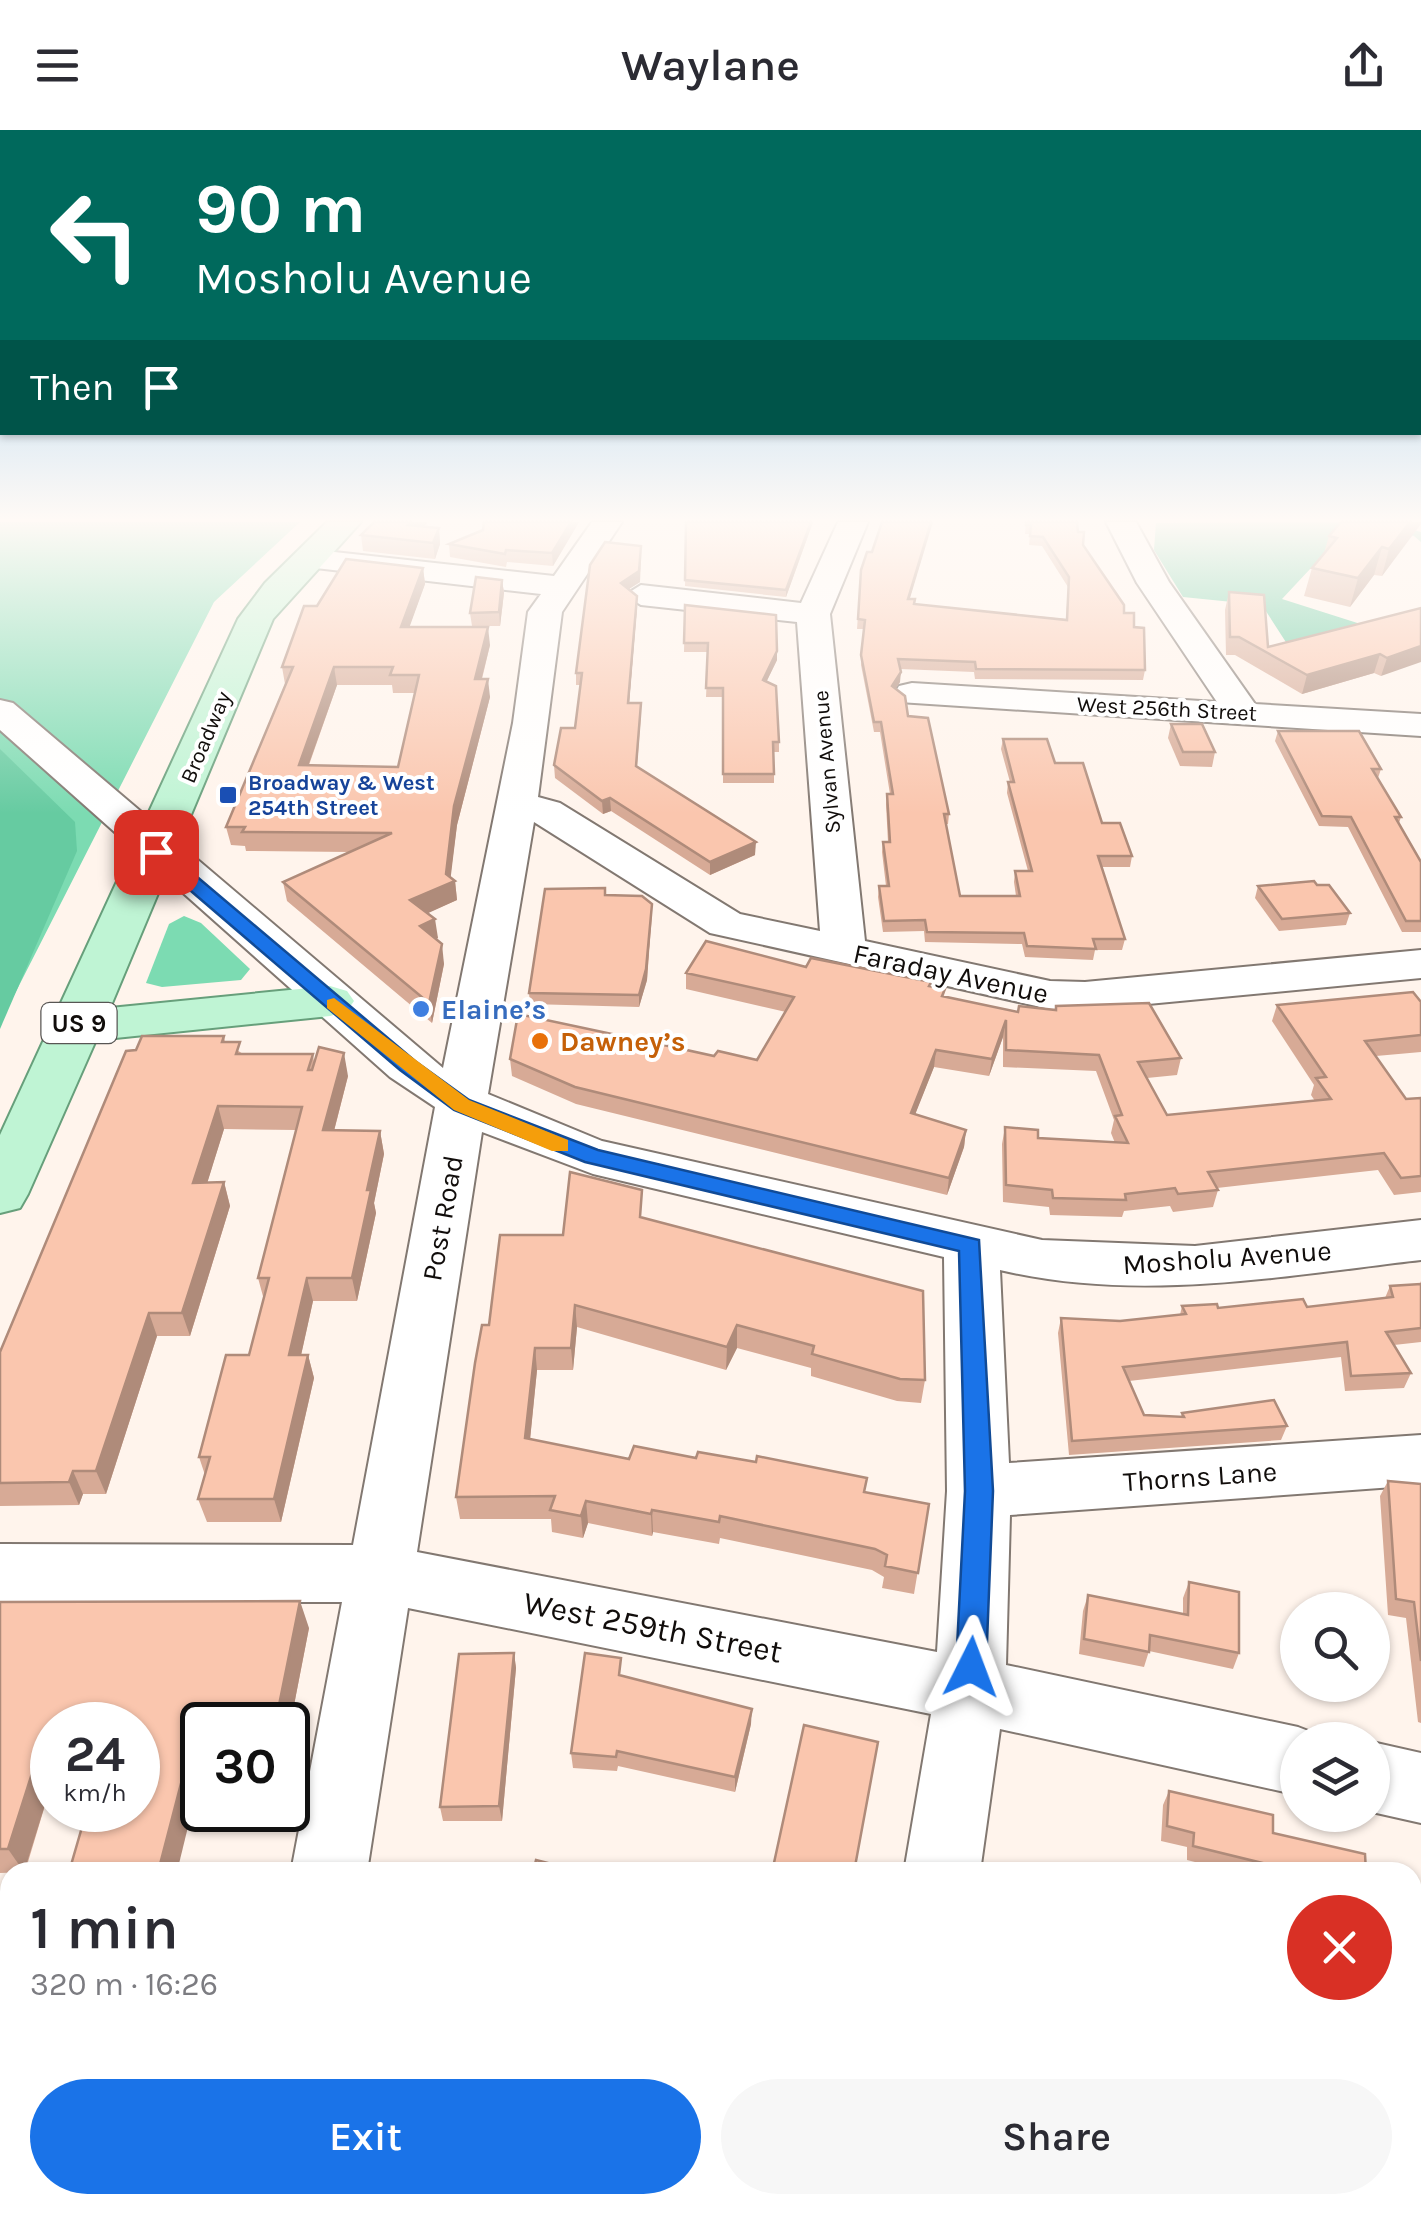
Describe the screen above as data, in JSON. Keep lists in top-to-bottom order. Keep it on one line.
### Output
{"streets":{"main road":["Broadway","US 9"],"street":["West 256th Street","Sylvan Avenue","Faraday Avenue","Post Road","Mosholu Avenue","Thorns Lane","West 259th Street"]},"crossings":[["Broadway","Mosholu Avenue"],["Sylvan Avenue","Faraday Avenue"],["Faraday Avenue","Post Road"],["Post Road","Mosholu Avenue"],["Post Road","West 259th Street"]],"places":{"transit":["Broadway & West 254th Street"],"other":["Elaine’s","Dawney’s"]},"page":{"header":"Waylane","turn":["90 m","Mosholu Avenue"],"then":"Then","speed":"24 km/h","limit":"30","heading":["1 min","320 m · 16:26"],"buttons":["Exit","Share"]}}
